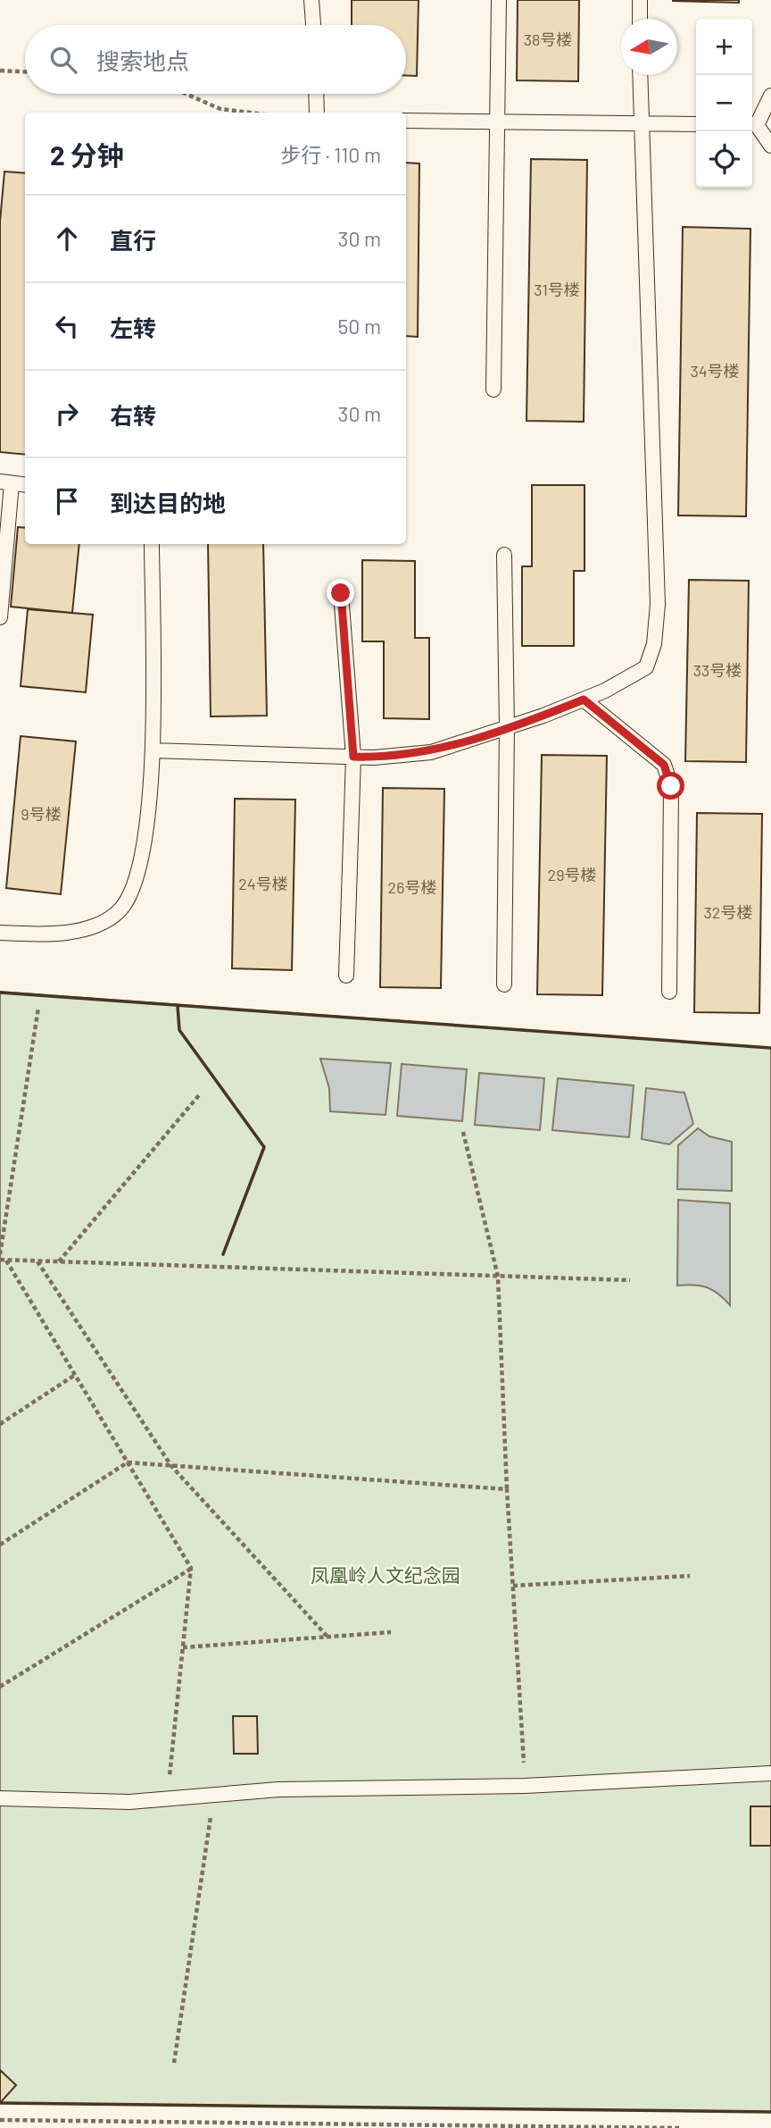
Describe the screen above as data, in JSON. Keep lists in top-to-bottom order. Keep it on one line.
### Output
{"parks":["凤凰岭人文纪念园"],"house_numbers":["38号楼","31号楼","34号楼","33号楼","9号楼","29号楼","24号楼","26号楼","32号楼"],"north":"left","page":{"map_buttons":["+","−"],"search":"搜索地点","heading":["2 分钟","步行 · 110 m"],"list":[["直行","30 m"],["左转","50 m"],["右转","30 m"],"到达目的地"]}}
